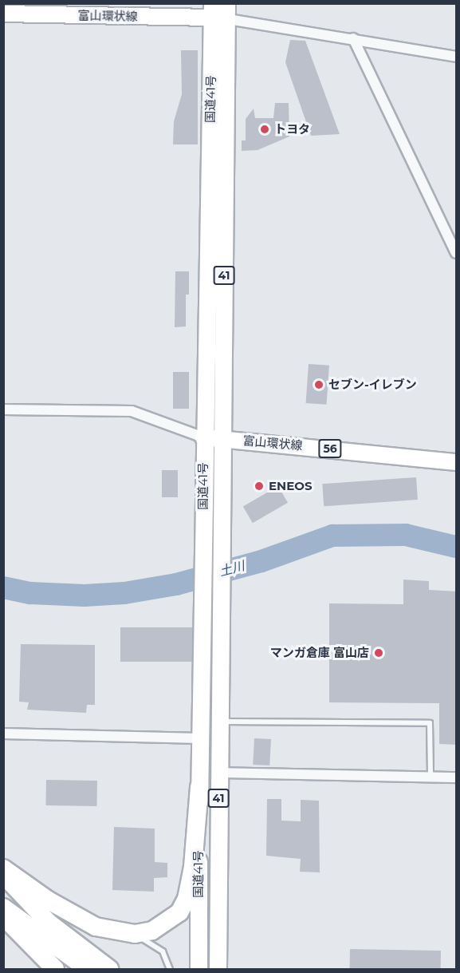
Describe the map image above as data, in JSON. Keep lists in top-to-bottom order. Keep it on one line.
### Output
{"streets":{"highway":["国道41号","41"],"main road":["富山環状線","56"]},"crossings":[["富山環状線","国道41号"]],"water":["土川"],"places":["トヨタ","セブン-イレブン","ENEOS","マンガ倉庫 富山店"]}
